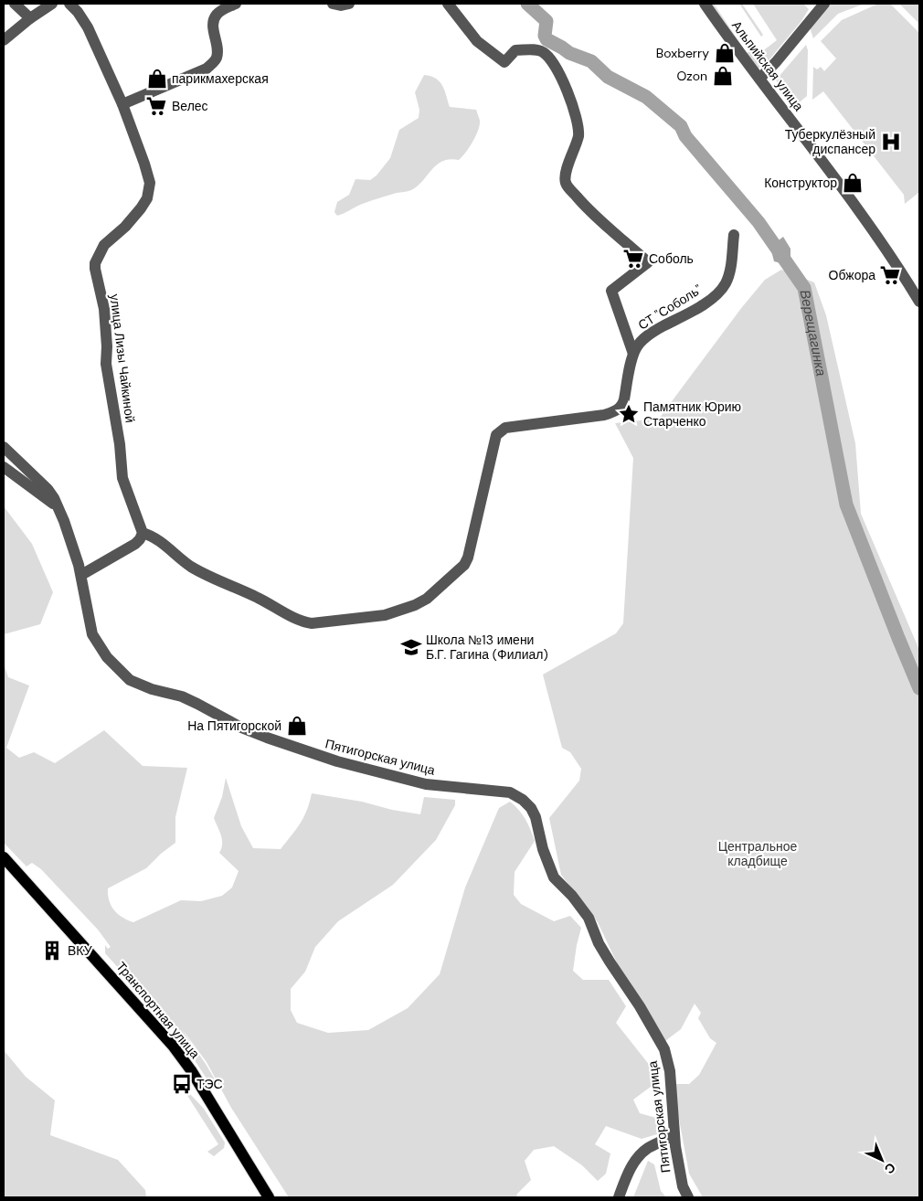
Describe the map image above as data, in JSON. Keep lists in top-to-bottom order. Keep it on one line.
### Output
{"streets":{"main road":["Транспортная улица"],"street":["Альпийская улица","СТ \"Соболь\"","улица Лизы Чайкиной","Пятигорская улица"]},"crossings":[["СТ \"Соболь\"","улица Лизы Чайкиной"]],"water":["Верещагинка"],"parks":["Центральное кладбище"],"places":{"shop":["Boxberry","Ozon","парикмахерская","Конструктор","На Пятигорской"],"supermarket":["Велес","Соболь","Обжора"],"hospital":["Туберкулёзный диспансер"],"place":["Памятник Юрию Старченко"],"school or university":["Школа №13 имени Б.Г. Гагина (Филиал)"],"building":["ВКУ"],"bus stop":["ТЭС"]},"north":"bottom right"}
